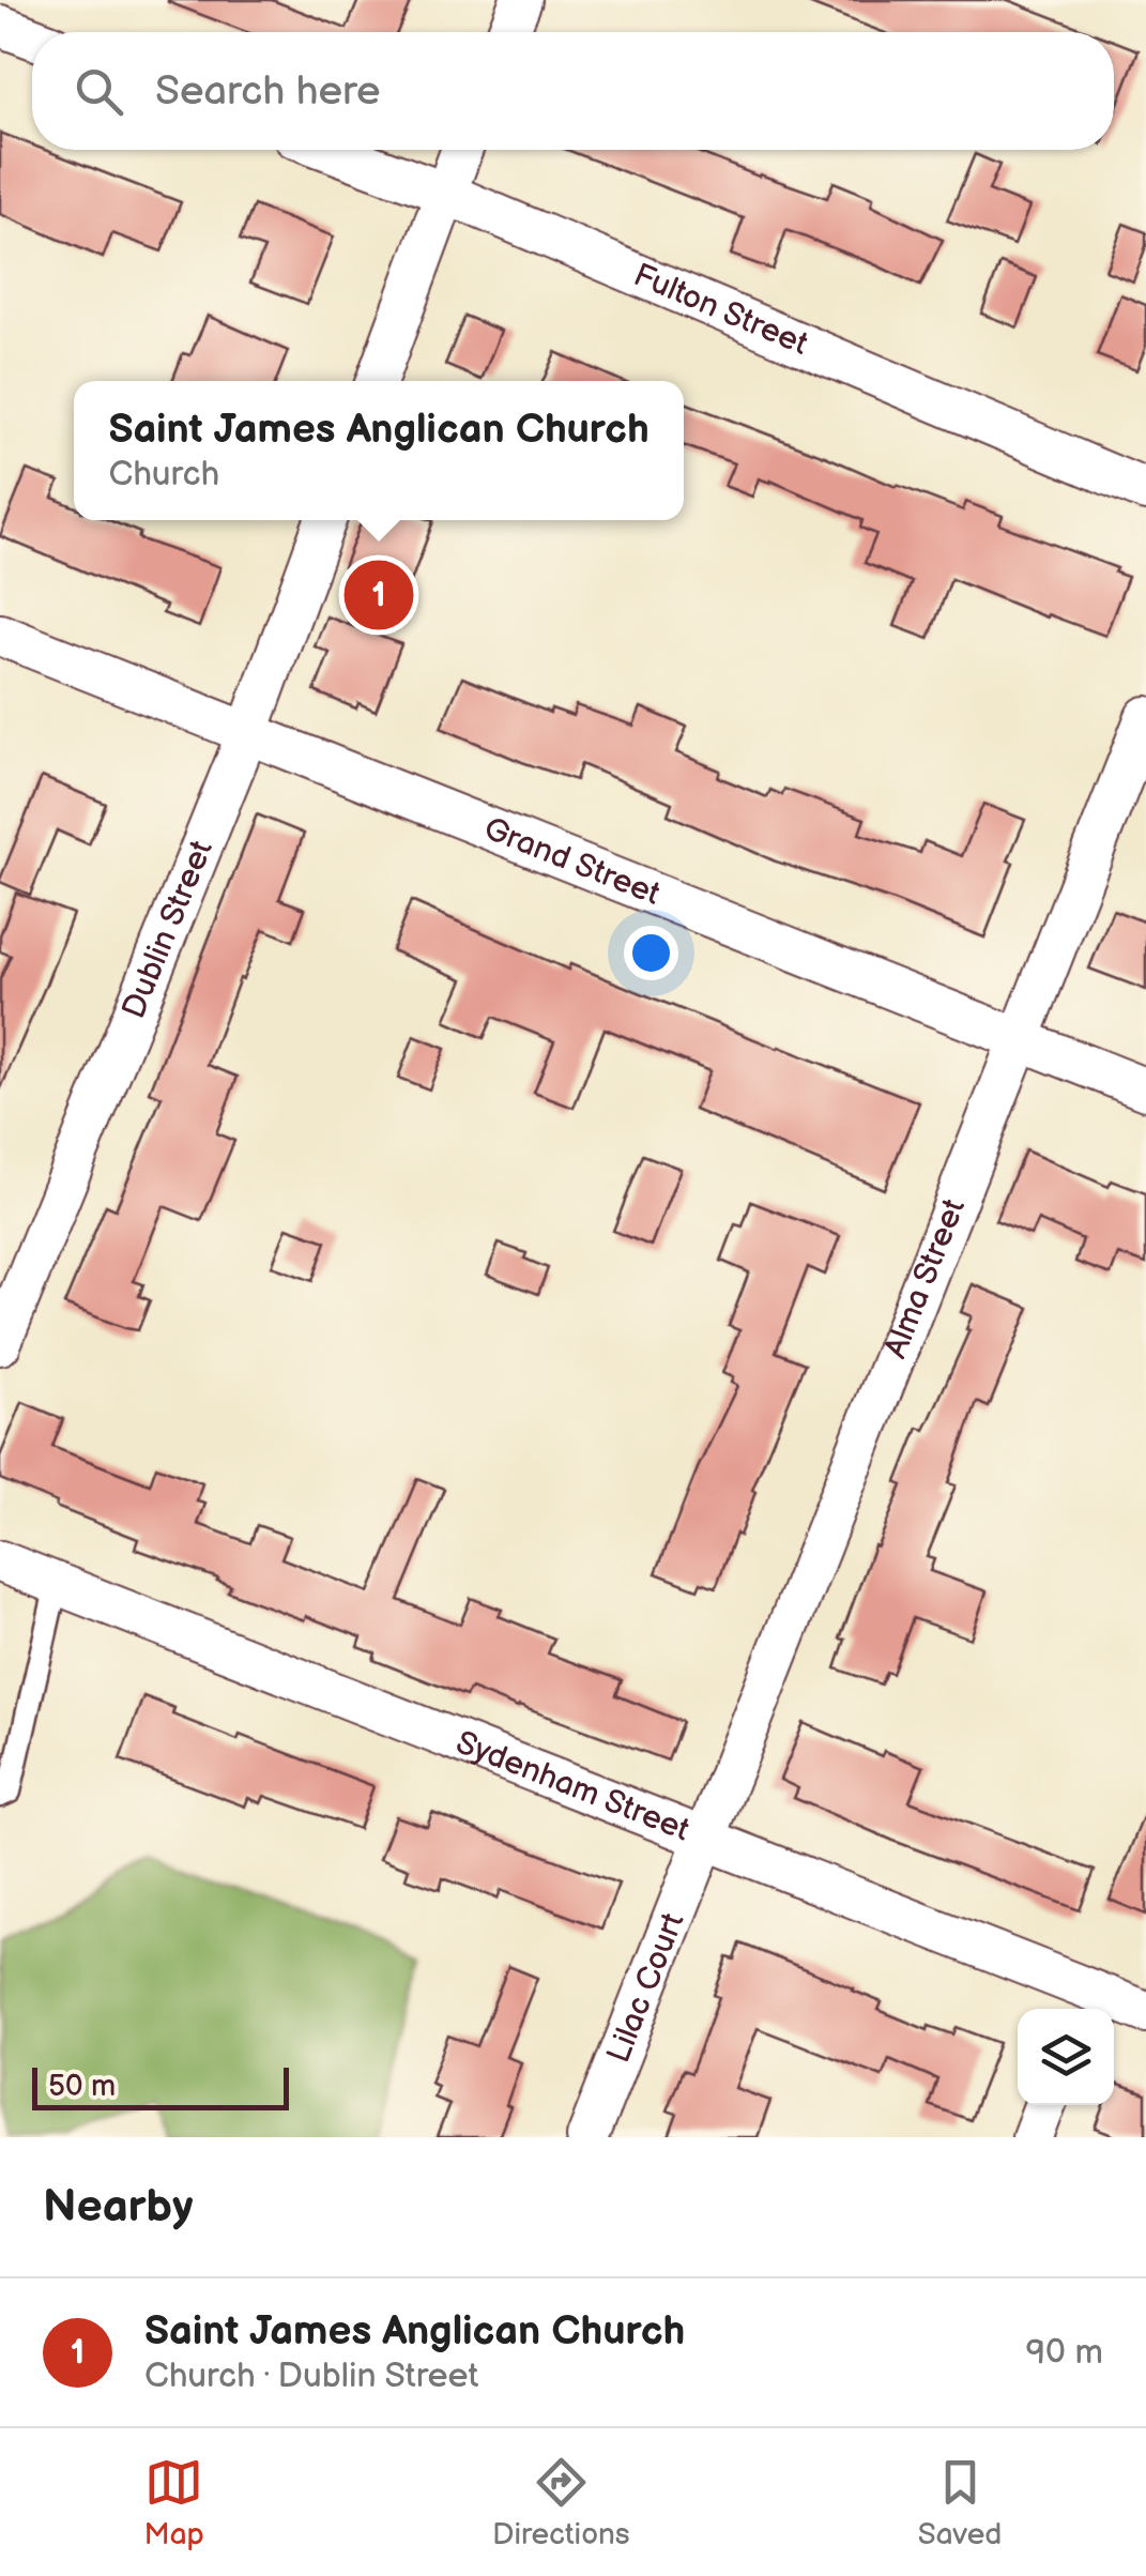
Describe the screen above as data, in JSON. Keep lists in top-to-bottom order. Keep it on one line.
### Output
{"streets":{"street":["Fulton Street","Grand Street","Dublin Street","Alma Street","Sydenham Street","Lilac Court"]},"crossings":[["Grand Street","Dublin Street"],["Grand Street","Alma Street"],["Alma Street","Sydenham Street"],["Alma Street","Lilac Court"],["Sydenham Street","Lilac Court"]],"scale_bar":"50 m","page":{"search":"Search here","popup":["Saint James Anglican Church","Church"],"pins":"1","scale":"50 m","heading":"Nearby","list":[{"mark":"1","name":"Saint James Anglican Church","note":"Church · Dublin Street","value":"90 m"}],"nav":["Map","Directions","Saved"]}}
